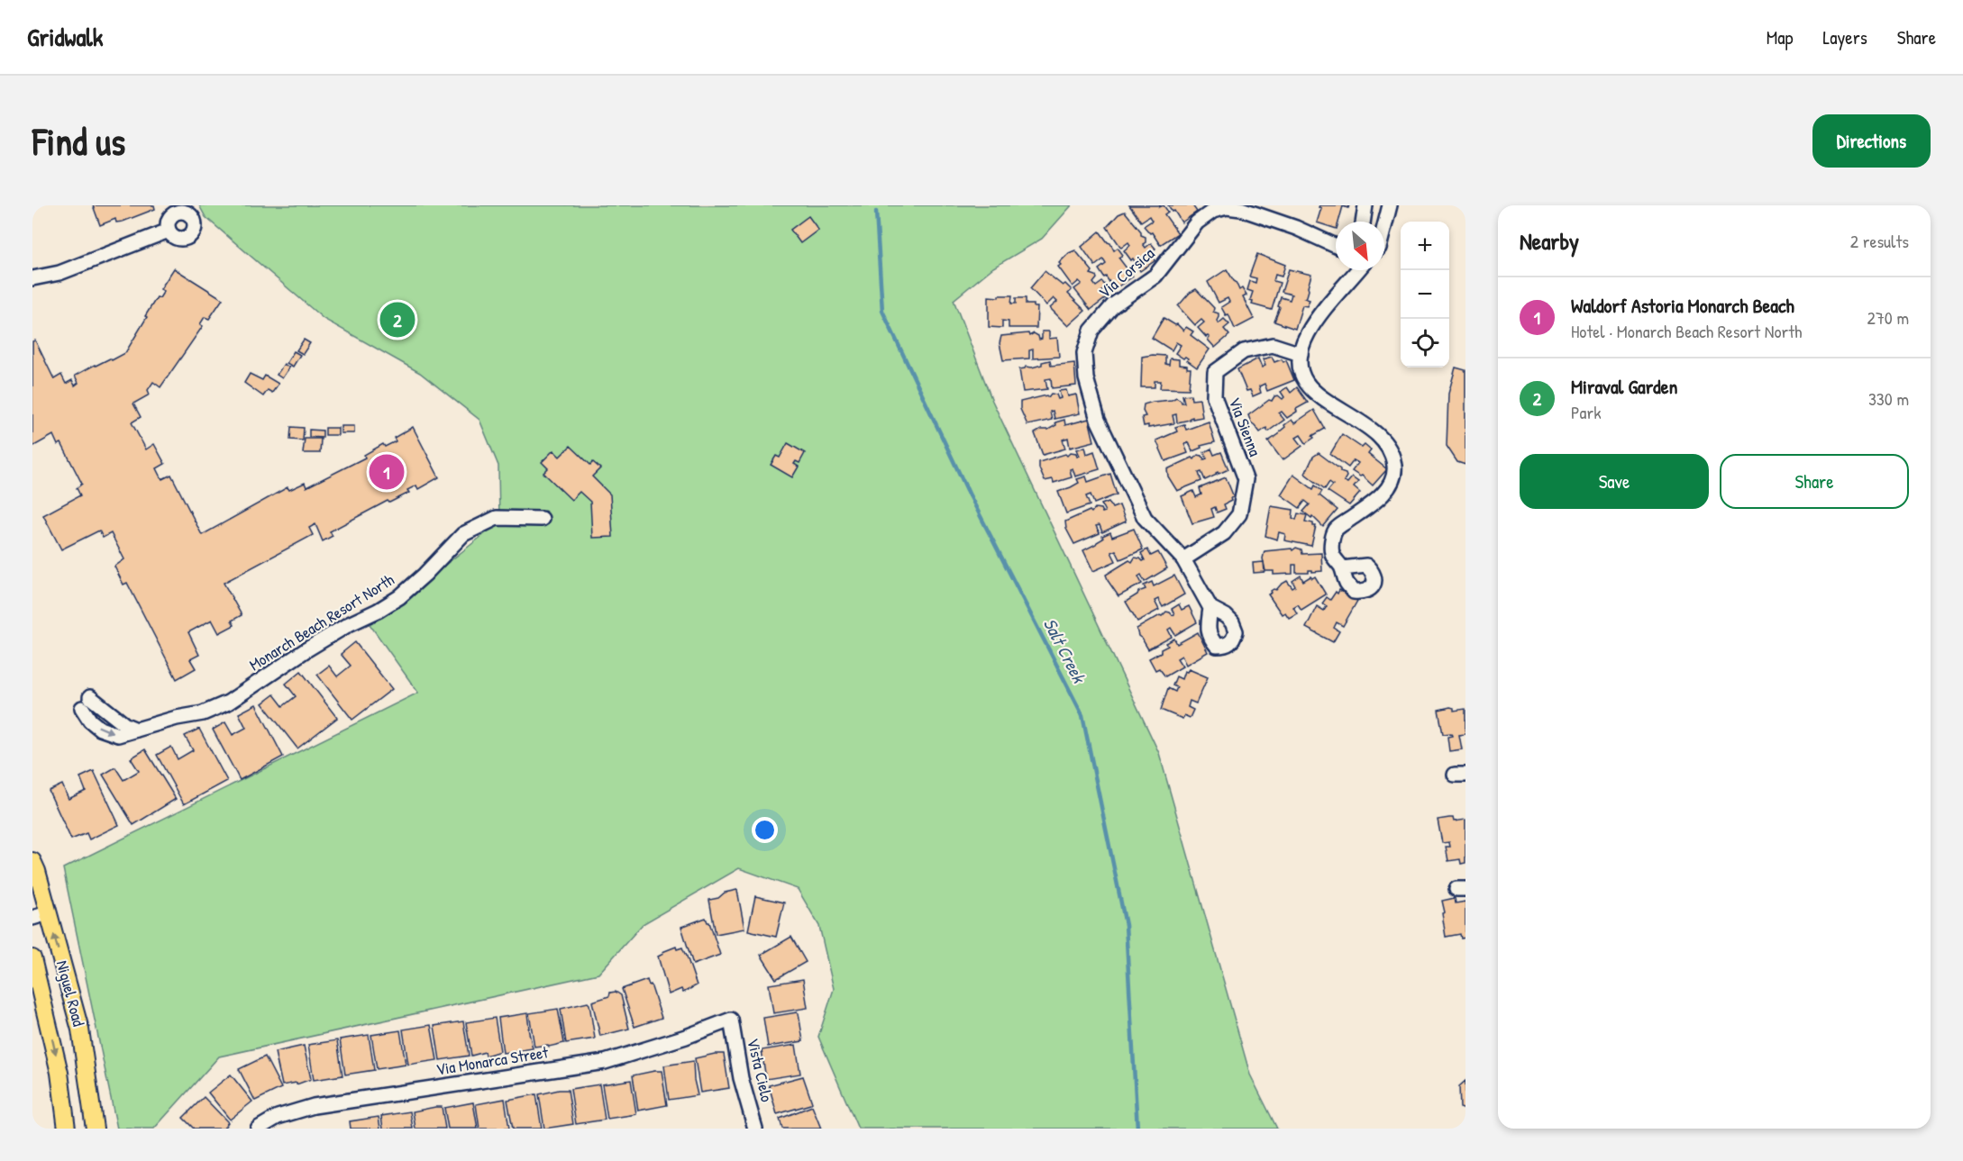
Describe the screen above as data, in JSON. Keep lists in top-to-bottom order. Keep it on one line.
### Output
{"streets":{"main road":["Niguel Road"],"street":["Via Corsica","Via Sienna","Monarch Beach Resort North","Via Monarca Street","Vista Cielo"]},"crossings":[["Via Corsica","Via Sienna"],["Via Monarca Street","Vista Cielo"]],"water":["Salt Creek"],"north":"bottom right","page":{"header":"Gridwalk","nav":["Map","Layers","Share"],"buttons":["Directions",["Save","Share"]],"title":"Find us","heading":["Nearby","2 results"],"map_buttons":["+","−"],"list":[{"mark":"1","name":"Waldorf Astoria Monarch Beach","note":"Hotel · Monarch Beach Resort North","value":"270 m"},{"mark":"2","name":"Miraval Garden","note":"Park","value":"330 m"}],"pins":["2","1"]}}
